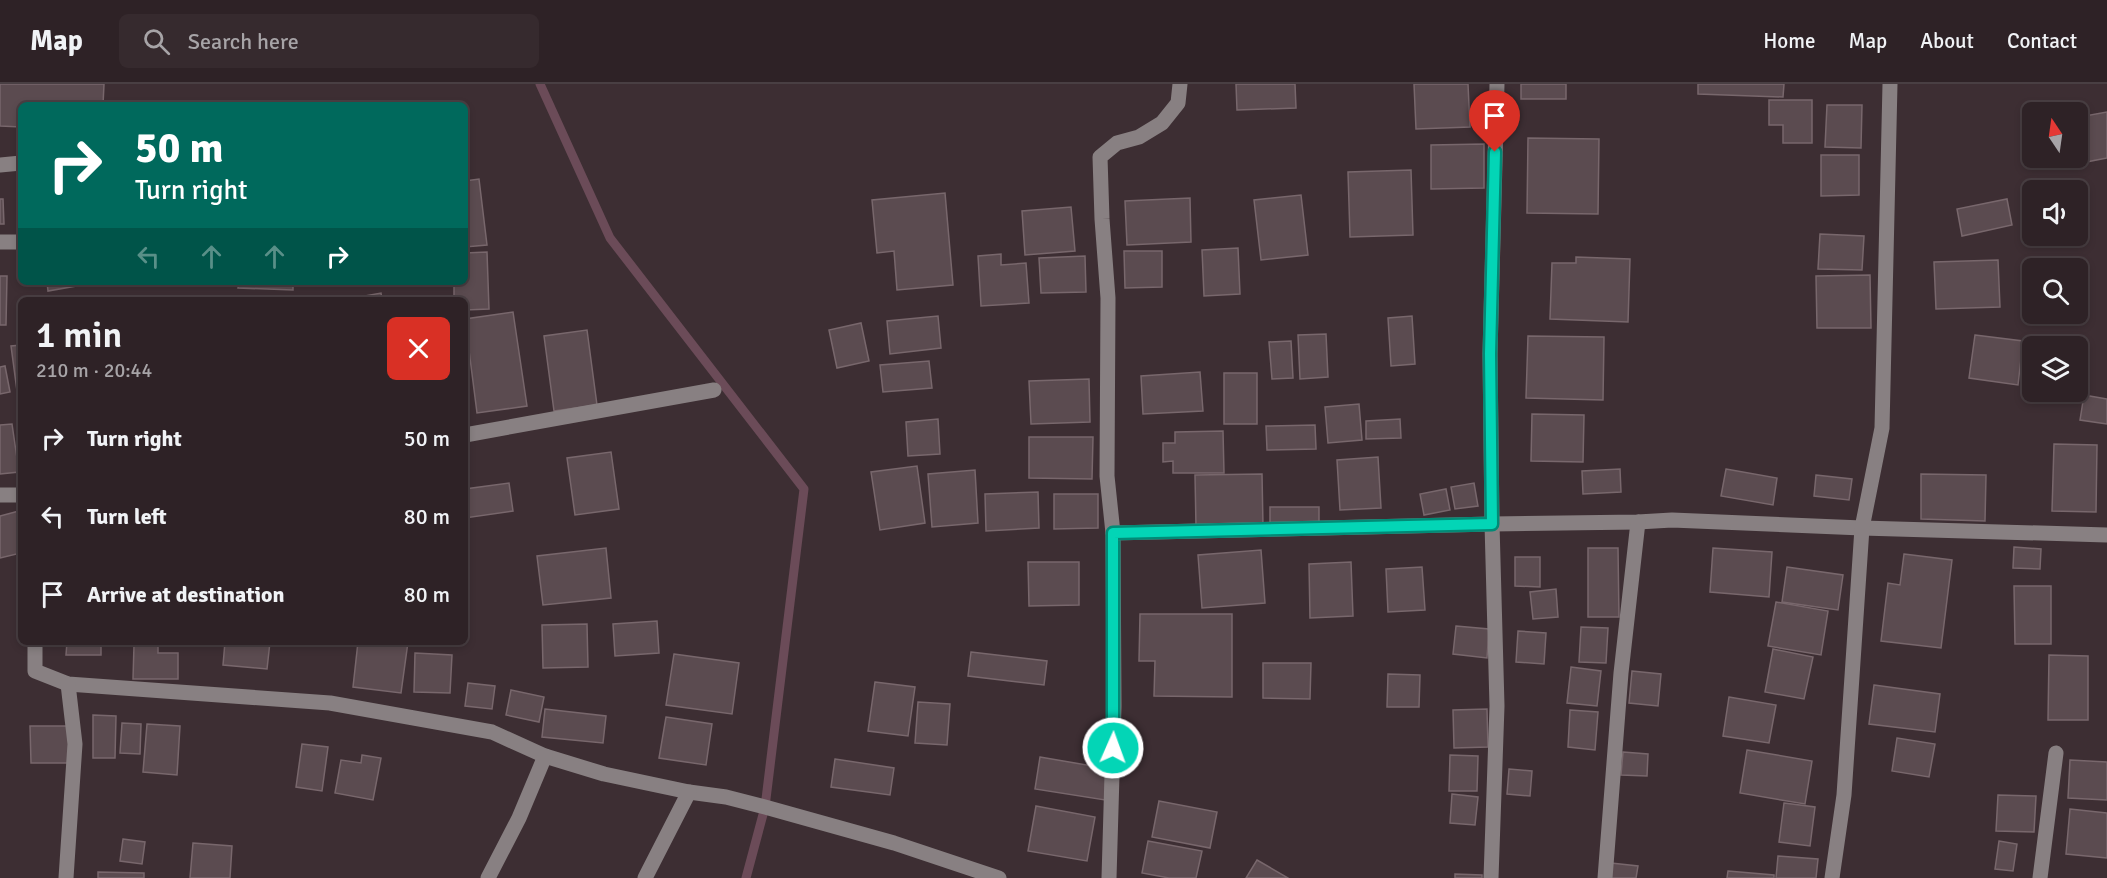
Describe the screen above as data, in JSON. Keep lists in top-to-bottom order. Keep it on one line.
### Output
{"north":"top","page":{"header":"Map","search":"Search here","nav":["Home","Map","About","Contact"],"turn":["50 m","Turn right"],"heading":["1 min","210 m · 20:44"],"list":[{"name":"Turn right","value":"50 m"},{"name":"Turn left","value":"80 m"},{"name":"Arrive at destination","value":"80 m"}]}}
